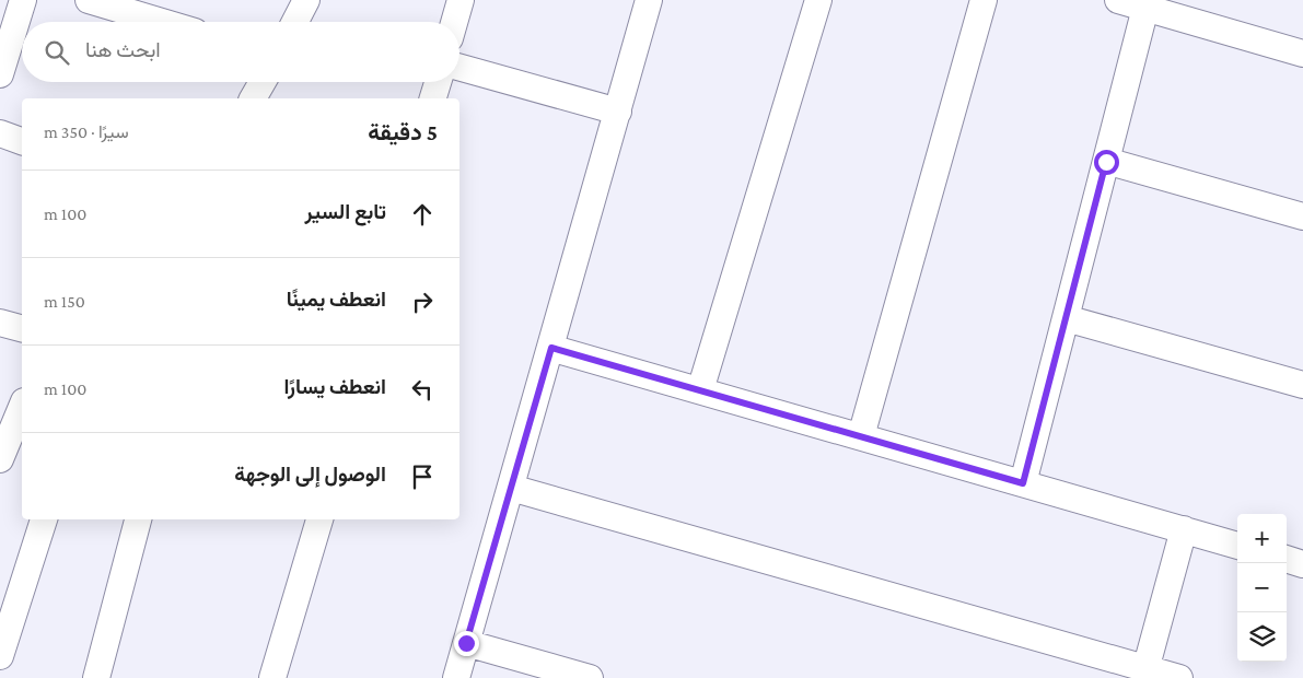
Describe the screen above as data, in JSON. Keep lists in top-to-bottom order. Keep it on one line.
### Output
{"page":{"search":"ابحث هنا","heading":["5 دقيقة","سيرًا · 350 m"],"list":[["تابع السير","100 m"],["انعطف يمينًا","150 m"],["انعطف يسارًا","100 m"],"الوصول إلى الوجهة"],"map_buttons":["+","−"]}}
